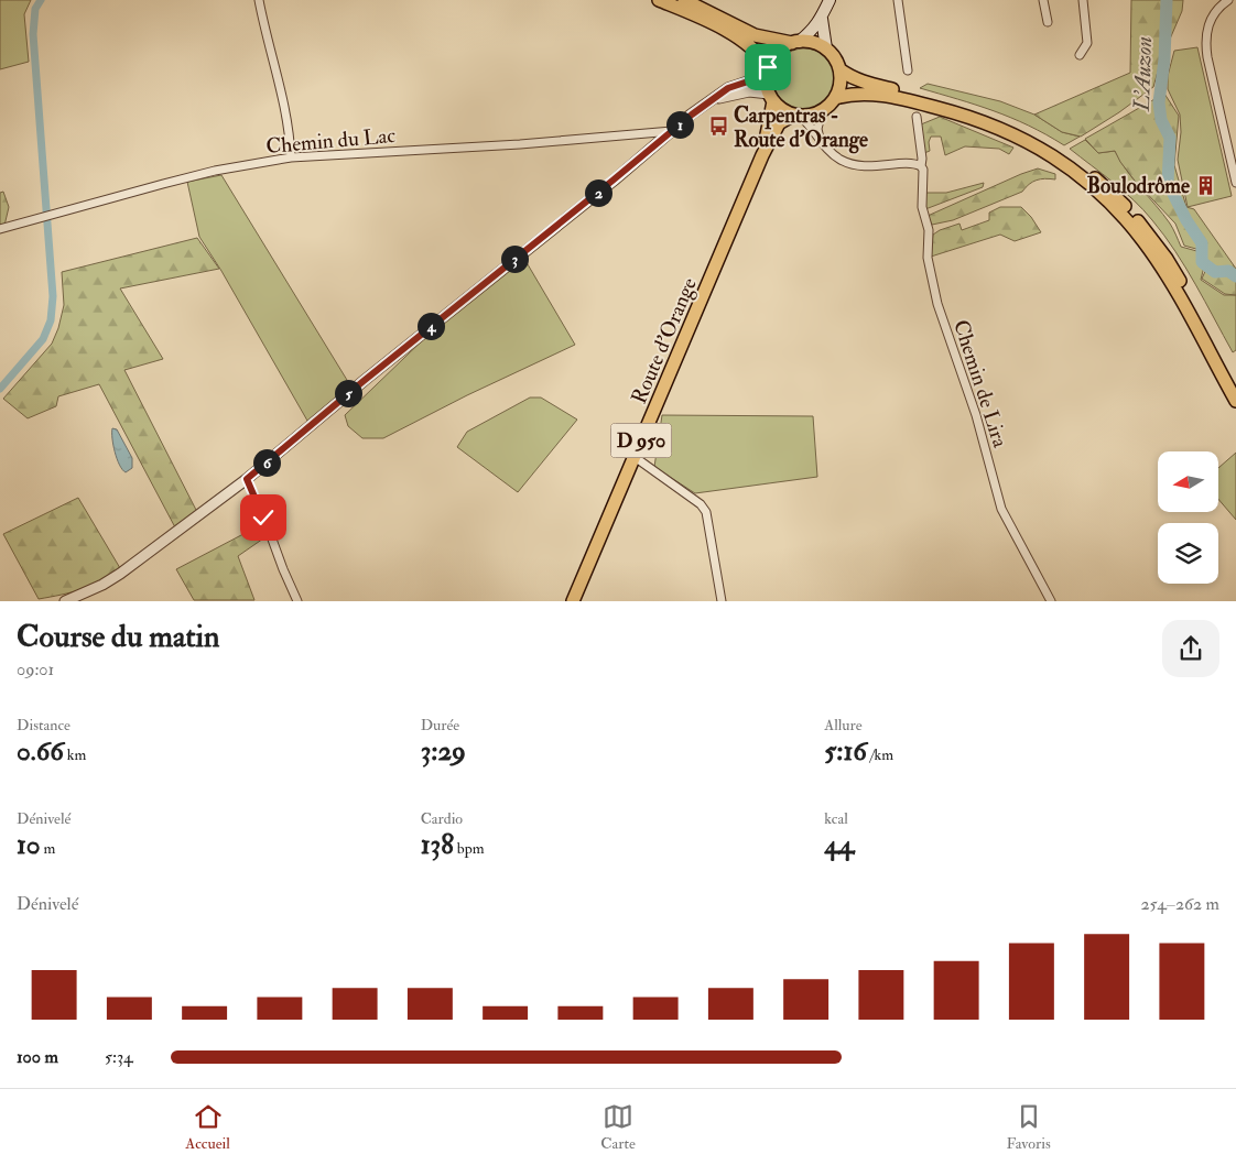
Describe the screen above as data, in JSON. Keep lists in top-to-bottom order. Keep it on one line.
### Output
{"streets":{"main road":["Route d'Orange","D 950"],"street":["Chemin du Lac","Chemin de Lira"]},"crossings":[["Route d'Orange","D 950"]],"water":["L'Auzon"],"places":{"bus stop":["Carpentras - Route d'Orange"],"building":["Boulodrôme"]},"north":"left","page":{"pins":["1","2","3","4","5","6"],"heading":["Course du matin","09:01"],"stats":[["Distance","0.66 km"],["Durée","3:29"],["Allure","5:16 /km"],["Dénivelé","10 m"],["Cardio","138 bpm"],["kcal","44"]],"chart":["Dénivelé","254–262 m"],"list":[{"name":"100 m","note":"5:34"}],"tabs":["Accueil","Carte","Favoris"]}}
